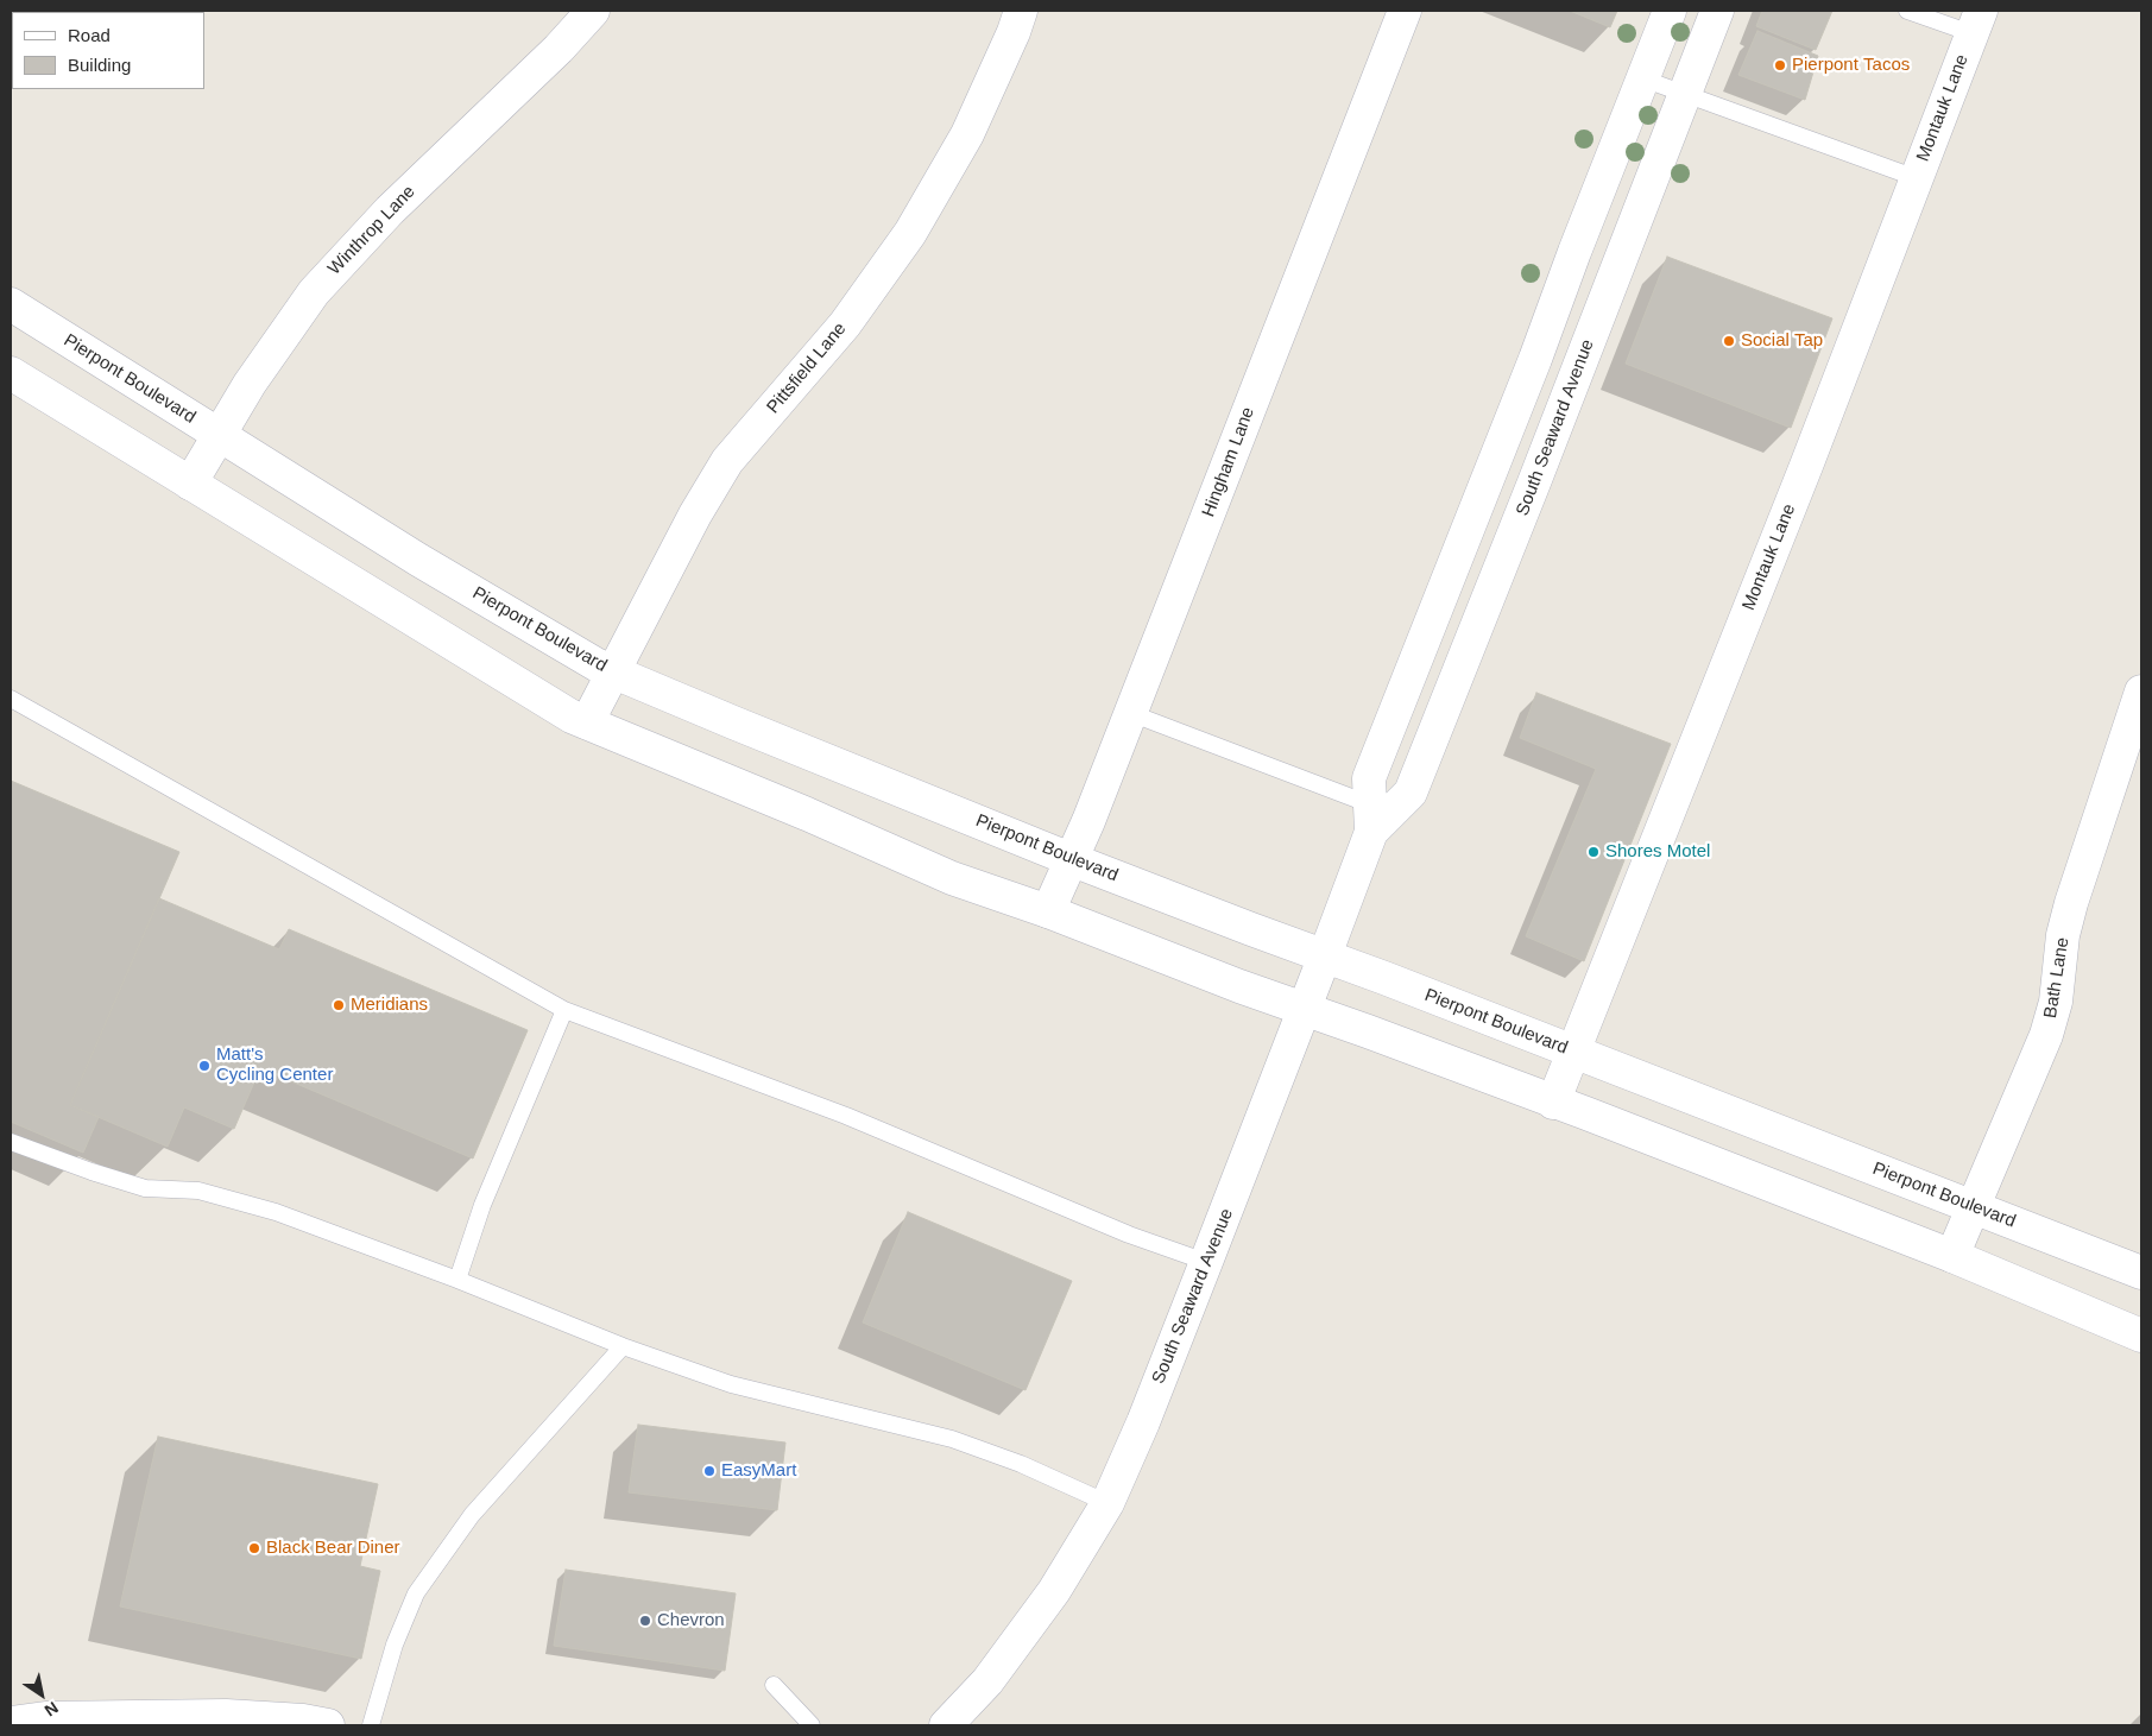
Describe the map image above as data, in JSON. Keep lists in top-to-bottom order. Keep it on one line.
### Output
{"streets":{"street":["Montauk Lane","Winthrop Lane","Pittsfield Lane","Pierpont Boulevard","South Seaward Avenue","Hingham Lane","Bath Lane"]},"crossings":[["Montauk Lane","Pierpont Boulevard"],["Winthrop Lane","Pierpont Boulevard"],["Pittsfield Lane","Pierpont Boulevard"],["Pierpont Boulevard","South Seaward Avenue"],["Pierpont Boulevard","Hingham Lane"],["Pierpont Boulevard","Bath Lane"]],"places":["Pierpont Tacos","Social Tap","Shores Motel","Meridians","Matt's Cycling Center","EasyMart","Black Bear Diner","Chevron"],"legend":["Road","Building"],"north":"bottom right"}
